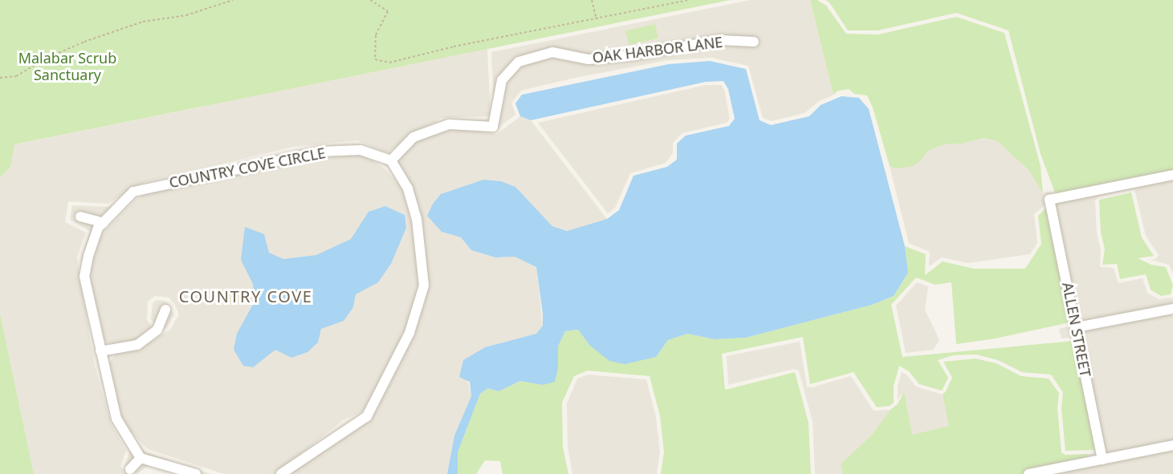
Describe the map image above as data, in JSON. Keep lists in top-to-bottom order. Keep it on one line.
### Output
{"streets":{"street":["OAK HARBOR LANE","COUNTRY COVE CIRCLE","ALLEN STREET"]},"crossings":[["OAK HARBOR LANE","COUNTRY COVE CIRCLE"]],"districts":["COUNTRY COVE"],"parks":["Malabar Scrub Sanctuary"]}
